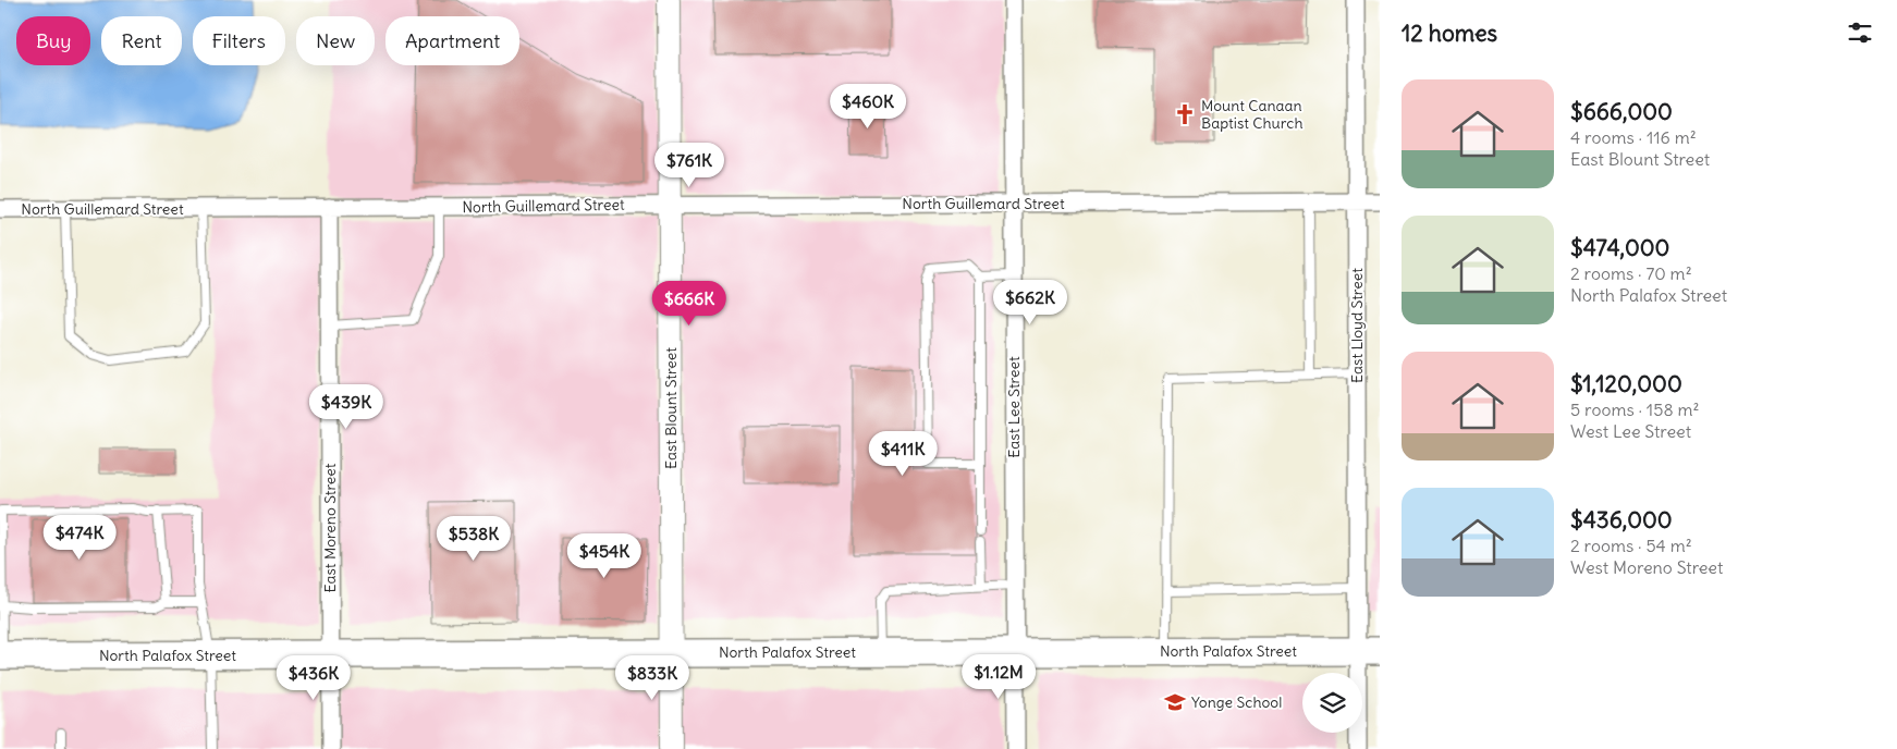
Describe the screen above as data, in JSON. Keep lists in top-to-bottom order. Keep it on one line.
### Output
{"streets":{"main road":["North Palafox Street"],"street":["North Guillemard Street","East Lloyd Street","East Lee Street","East Blount Street","East Moreno Street"]},"crossings":[["North Guillemard Street","East Lloyd Street"],["North Guillemard Street","East Lee Street"],["North Guillemard Street","East Blount Street"],["North Guillemard Street","East Moreno Street"],["East Lloyd Street","North Palafox Street"],["East Lee Street","North Palafox Street"],["East Blount Street","North Palafox Street"],["East Moreno Street","North Palafox Street"]],"places":{"church":["Mount Canaan Baptist Church"],"school or university":["Yonge School"]},"page":{"heading":"12 homes","chip":["Buy","Rent","Filters","New","Apartment"],"list":[{"name":"$666,000","note":"4 rooms · 116 m² · East Blount Street"},{"name":"$474,000","note":"2 rooms · 70 m² · North Palafox Street"},{"name":"$1,120,000","note":"5 rooms · 158 m² · West Lee Street"},{"name":"$436,000","note":"2 rooms · 54 m² · West Moreno Street"}],"price":["$460K","$761K","$662K","$666K","$439K","$411K","$474K","$538K","$454K","$1.12M","$436K","$833K"]}}
